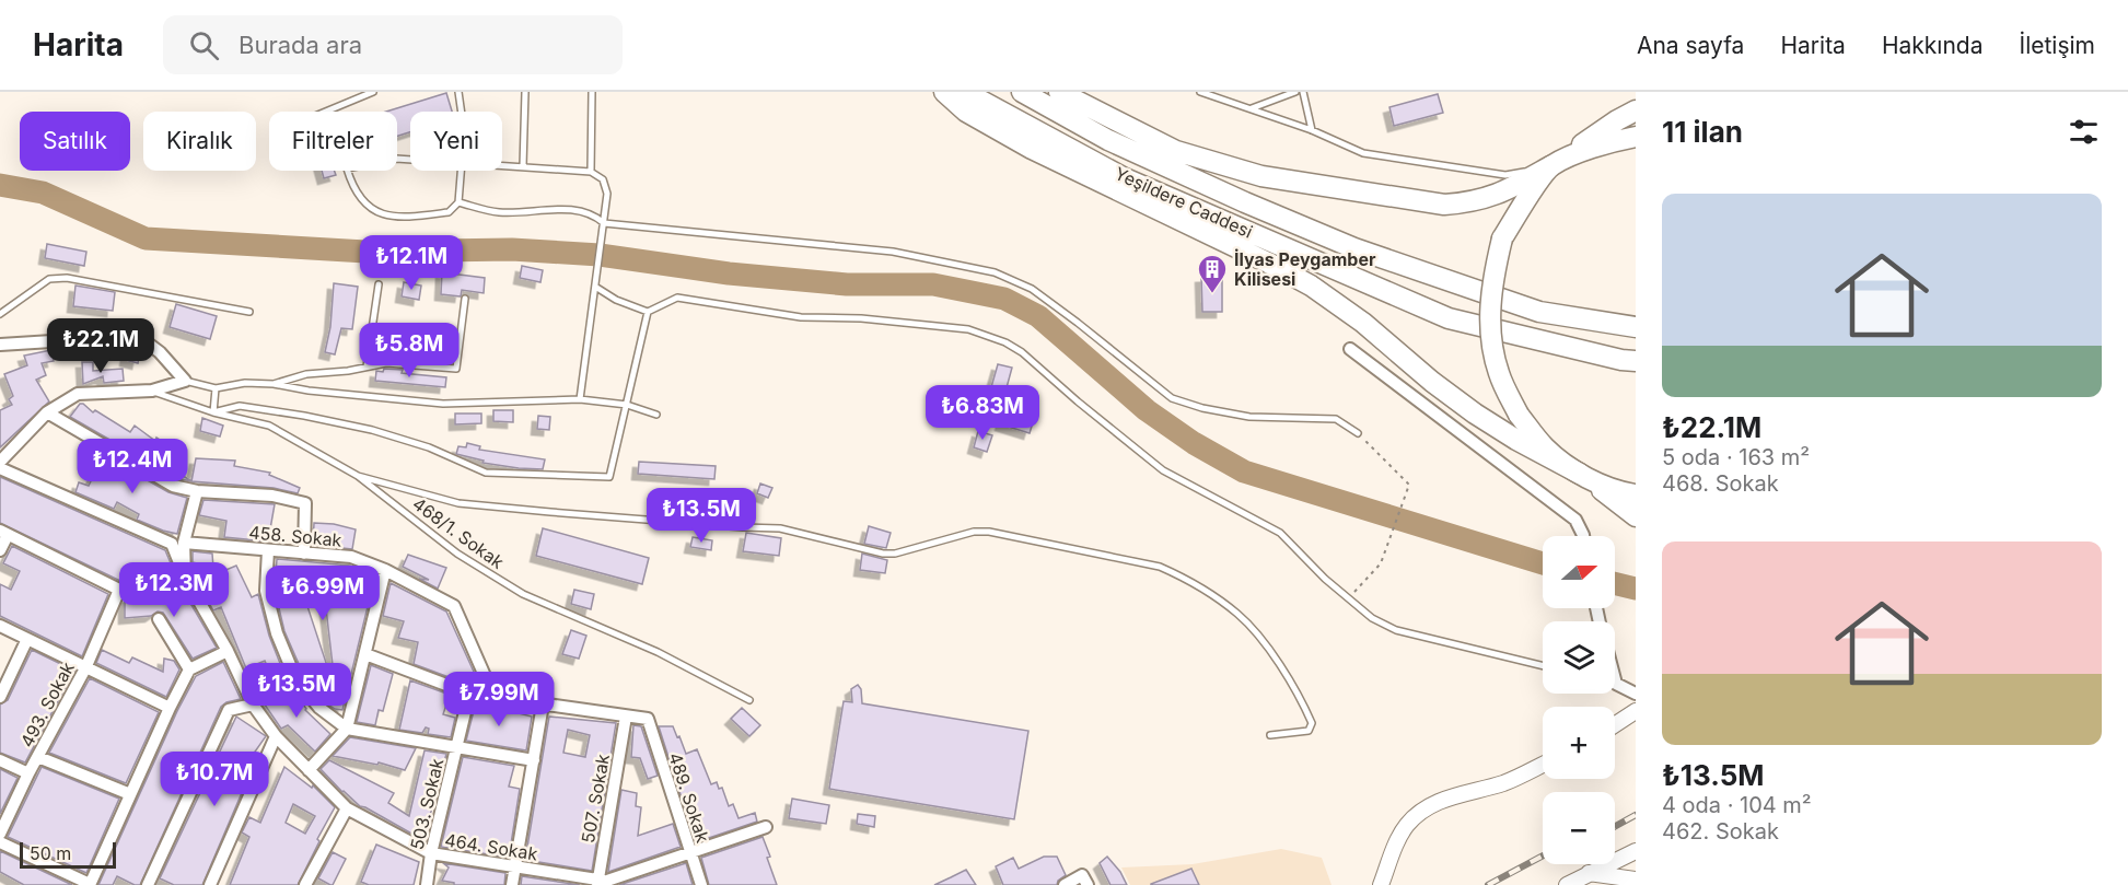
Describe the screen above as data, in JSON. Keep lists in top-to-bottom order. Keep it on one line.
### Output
{"streets":{"main road":["Yeşildere Caddesi"],"street":["458. Sokak","493. Sokak","489. Sokak","507. Sokak","503. Sokak","464. Sokak"],"lane":["468/1. Sokak"]},"crossings":[["489. Sokak","507. Sokak"],["507. Sokak","464. Sokak"],["503. Sokak","464. Sokak"]],"places":{"building":["İlyas Peygamber Kilisesi"]},"scale_bar":"50 m","north":"right","page":{"header":"Harita","search":"Burada ara","nav":["Ana sayfa","Harita","Hakkında","İletişim"],"heading":"11 ilan","chip":["Satılık","Kiralık","Filtreler","Yeni"],"list":[{"name":"₺22.1M","note":"5 oda · 163 m² · 468. Sokak"},{"name":"₺13.5M","note":"4 oda · 104 m² · 462. Sokak"}],"price":["₺12.1M","₺22.1M","₺5.8M","₺6.83M","₺12.4M","₺13.5M","₺12.3M","₺6.99M","₺13.5M","₺7.99M","₺10.7M"],"map_buttons":["+","−"],"scale":"50 m"}}
